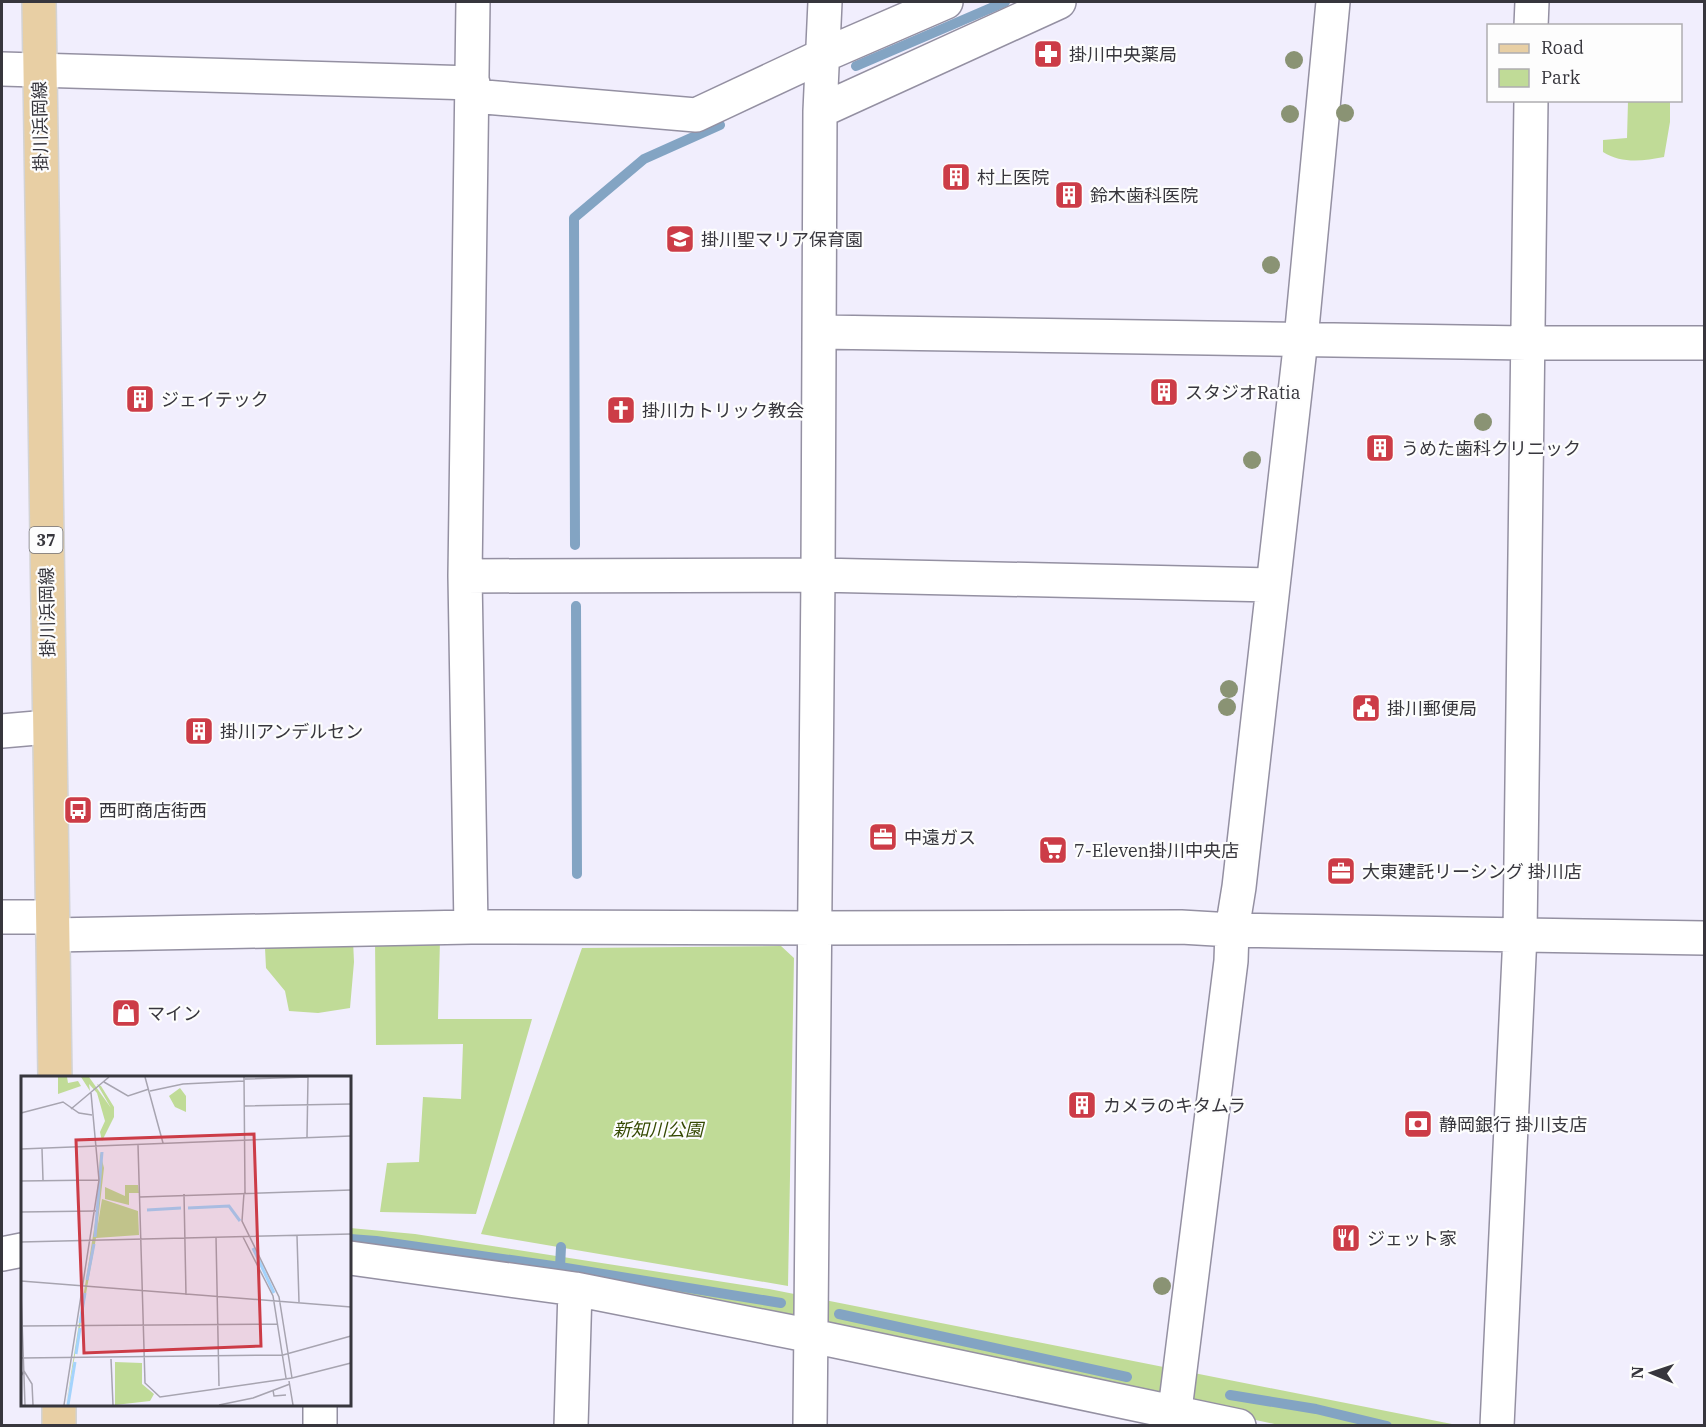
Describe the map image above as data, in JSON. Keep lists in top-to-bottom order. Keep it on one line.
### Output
{"streets":{"main road":["掛川浜岡線","37"]},"parks":["新知川公園"],"places":{"pharmacy":["掛川中央薬局"],"building":["村上医院","鈴木歯科医院","スタジオRatia","ジェイテック","うめた歯科クリニック","掛川アンデルセン","カメラのキタムラ"],"school or university":["掛川聖マリア保育園"],"church":["掛川カトリック教会"],"public building":["掛川郵便局"],"bus stop":["西町商店街西"],"office":["中遠ガス","大東建託リーシング 掛川店"],"supermarket":["7-Eleven掛川中央店"],"shop":["マイン"],"bank":["静岡銀行 掛川支店"],"restaurant":["ジェット家"]},"legend":["Road","Park"],"north":"left"}
